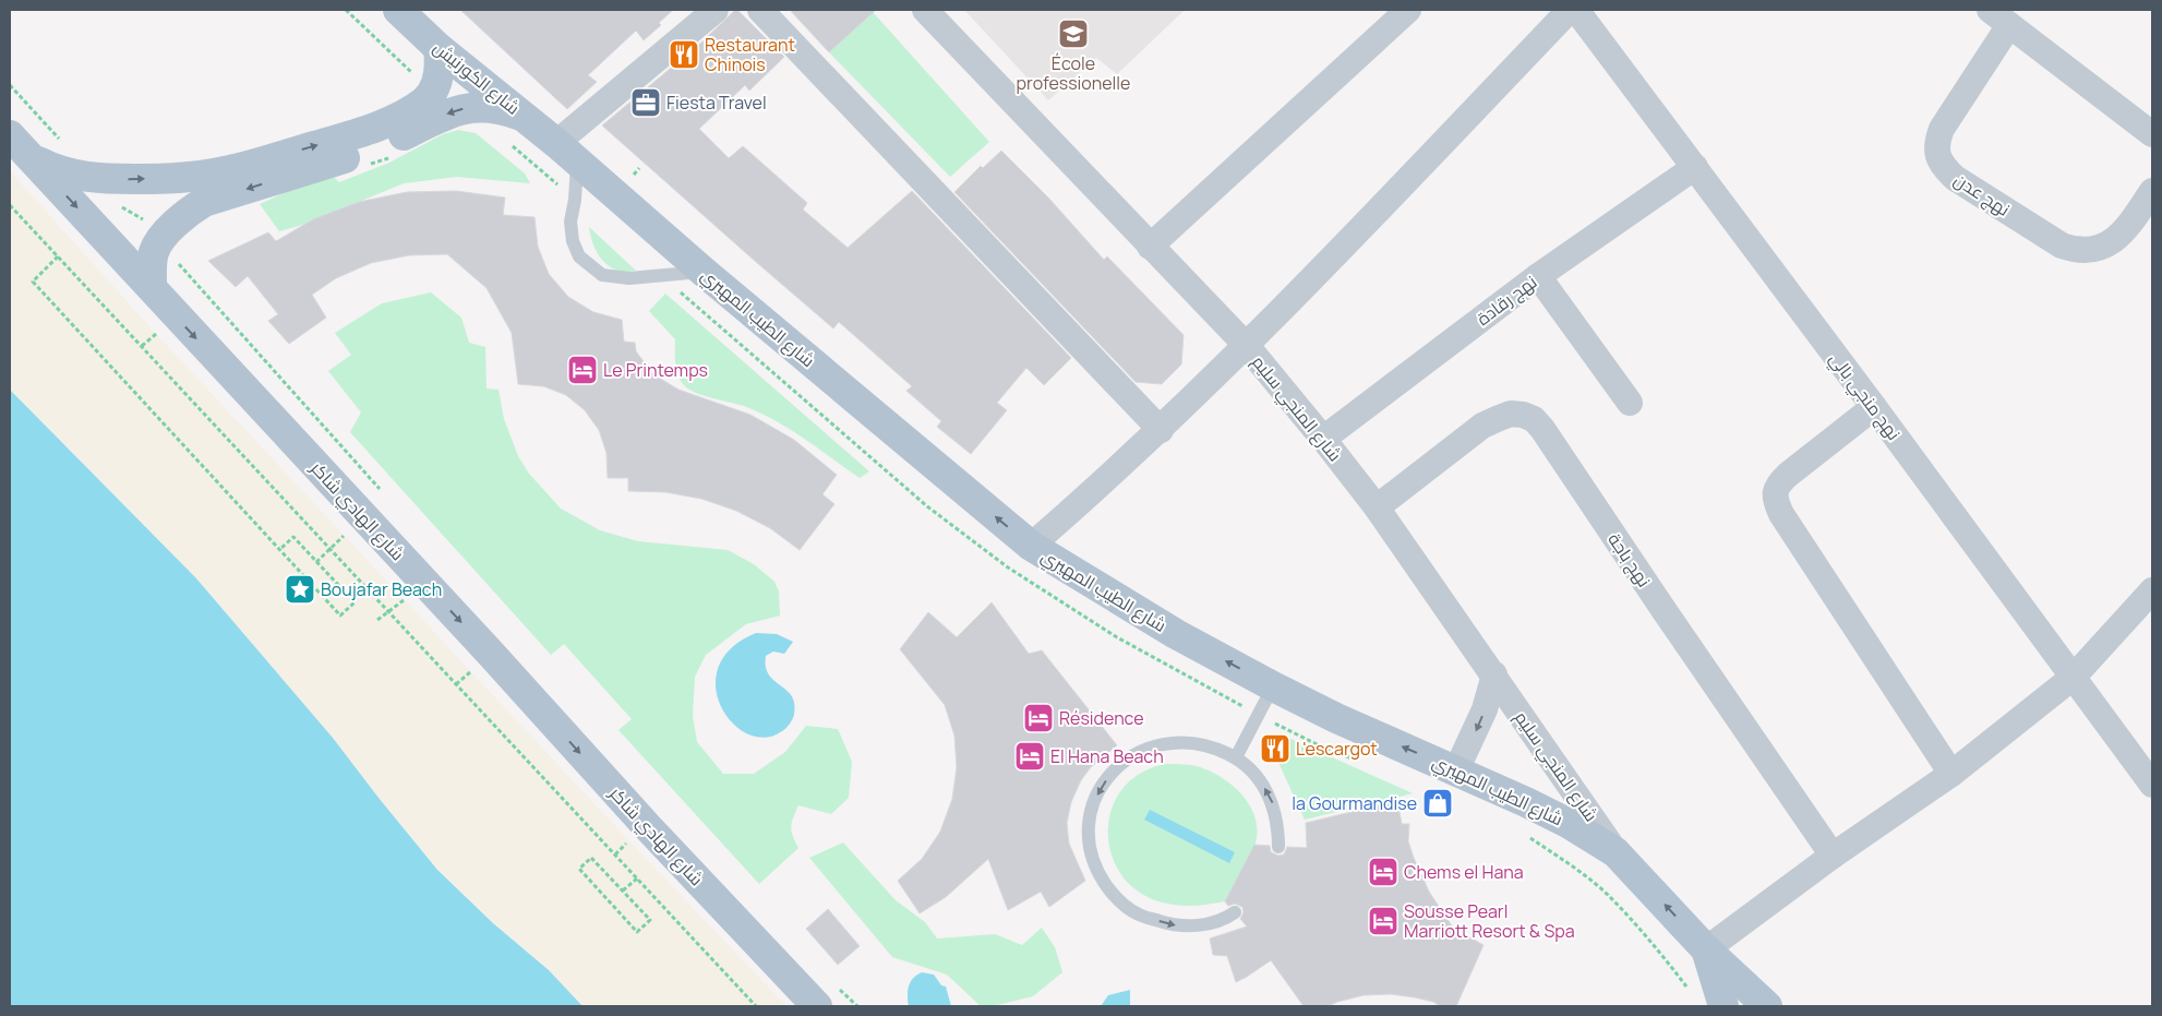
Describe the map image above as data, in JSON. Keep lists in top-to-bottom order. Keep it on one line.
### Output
{"streets":{"main road":["شارع الكورنيش","شارع الطيب المهيري","شارع الهادي شاكر"],"street":["نهج عدن","نهج رقادة","نهج منجي بالي","شارع المنجي سليم","نهج باجة"]},"crossings":[["شارع الكورنيش","شارع الطيب المهيري"],["نهج رقادة","نهج منجي بالي"],["نهج رقادة","شارع المنجي سليم"],["شارع الطيب المهيري","شارع المنجي سليم"],["شارع المنجي سليم","نهج باجة"]],"one_way":["شارع الطيب المهيري","شارع الهادي شاكر"],"places":{"school or university":["École professionelle"],"restaurant":["Restaurant Chinois","L'escargot"],"office":["Fiesta Travel"],"hotel":["Le Printemps","Résidence","El Hana Beach","Chems el Hana","Sousse Pearl Marriott Resort & Spa"],"place":["Boujafar Beach"],"shop":["la Gourmandise"]}}
